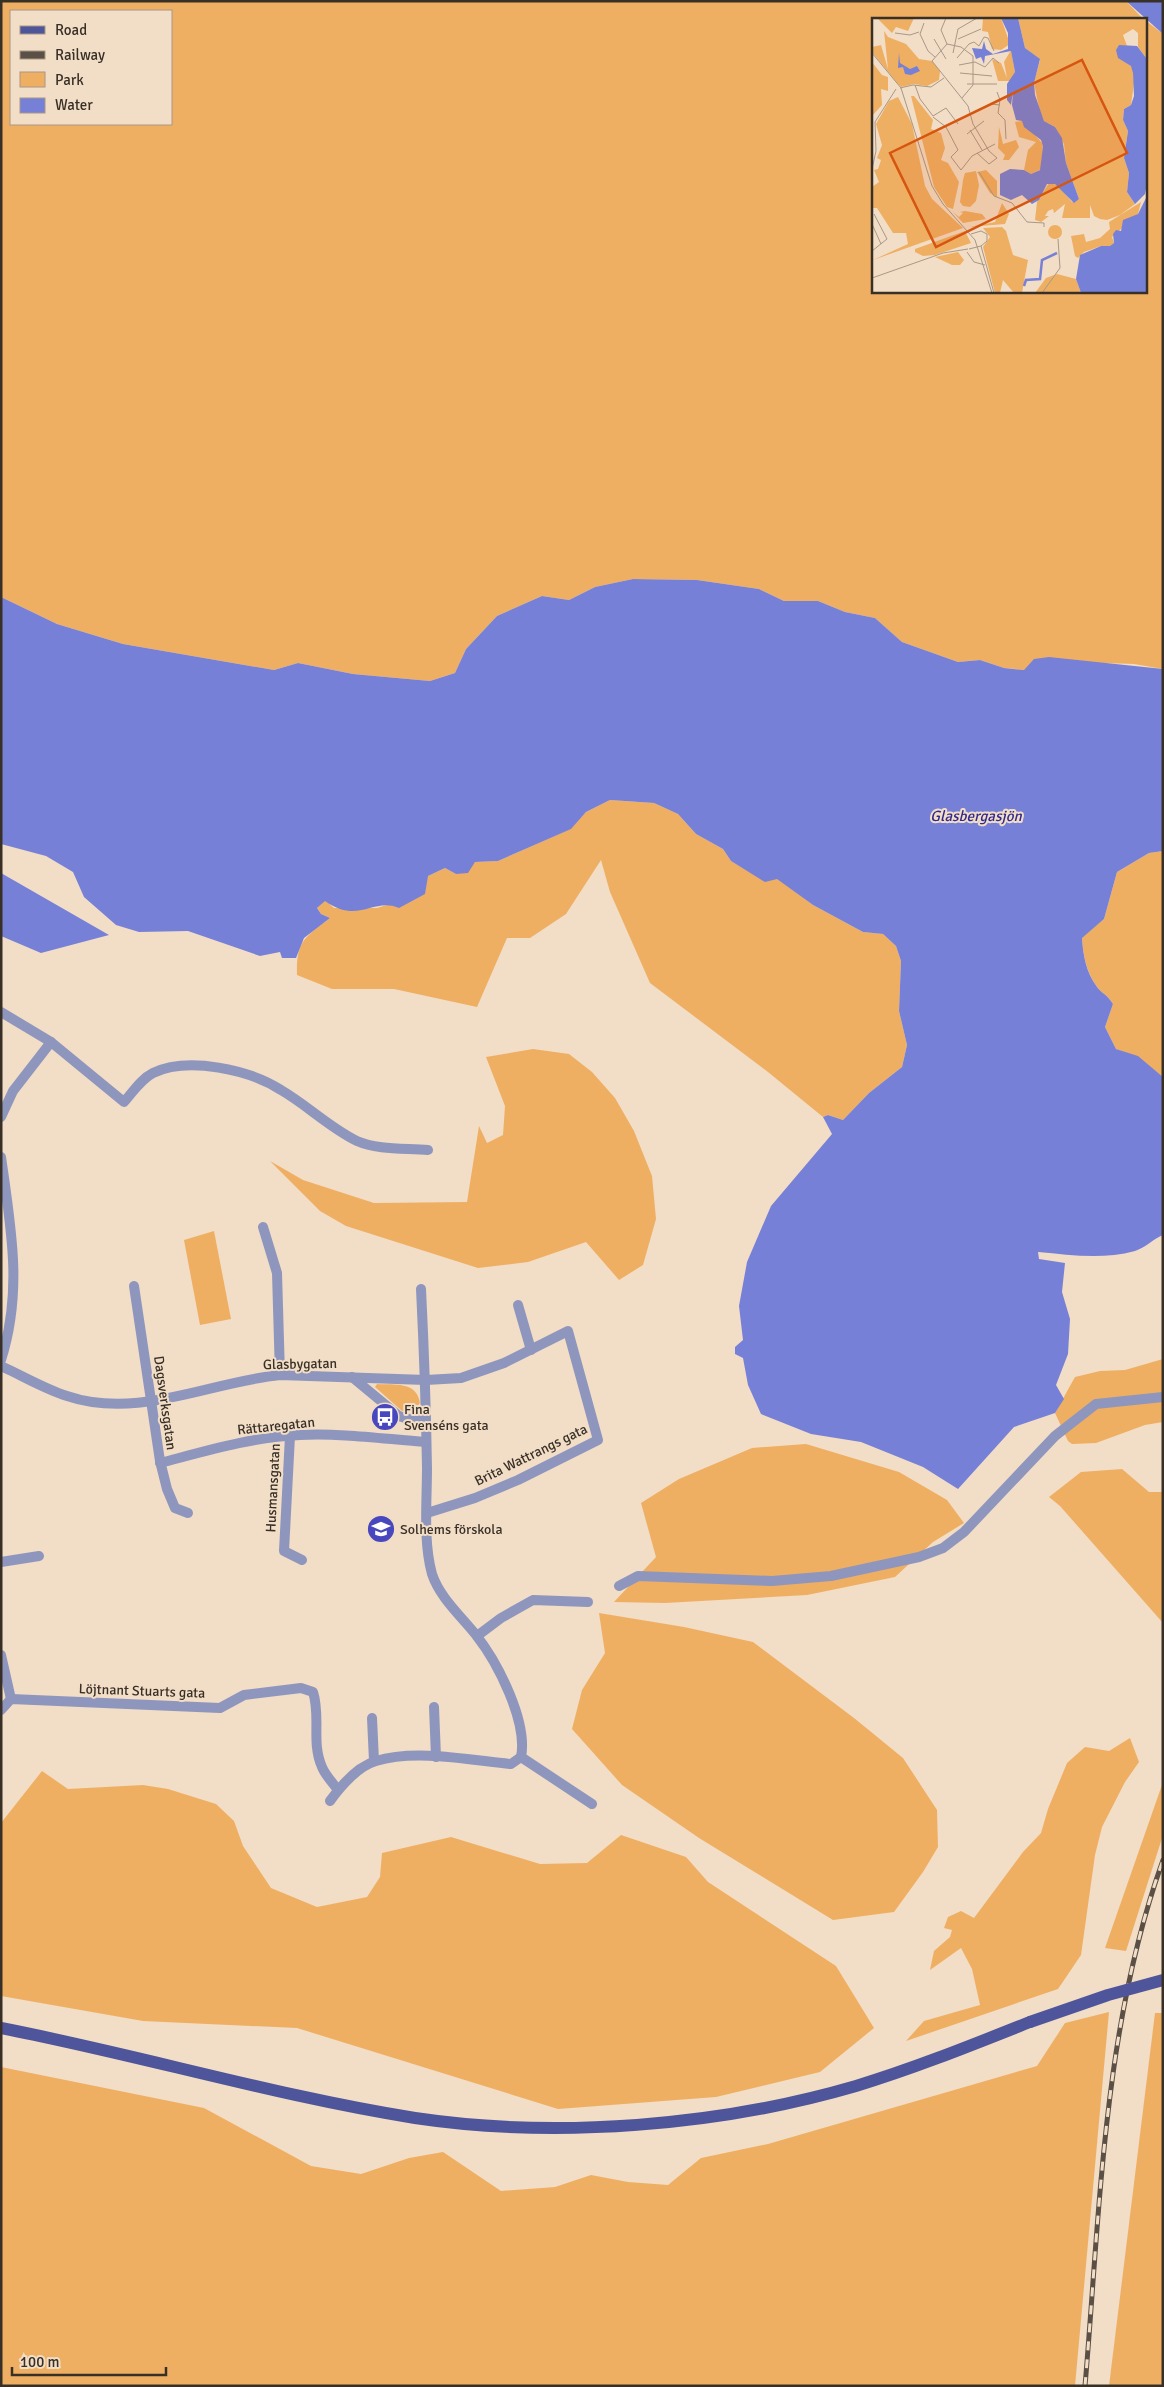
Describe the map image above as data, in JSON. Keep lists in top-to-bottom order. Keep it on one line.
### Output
{"streets":{"street":["Glasbygatan","Dagsverksgatan","Rättaregatan","Brita Wattrangs gata","Husmansgatan","Löjtnant Stuarts gata"]},"crossings":[["Glasbygatan","Dagsverksgatan"],["Glasbygatan","Brita Wattrangs gata"],["Dagsverksgatan","Rättaregatan"],["Rättaregatan","Husmansgatan"]],"water":["Glasbergasjön"],"places":{"bus stop":["Fina Svenséns gata"],"school or university":["Solhems förskola"]},"legend":["Road","Railway","Park","Water"],"scale_bar":"100 m"}
